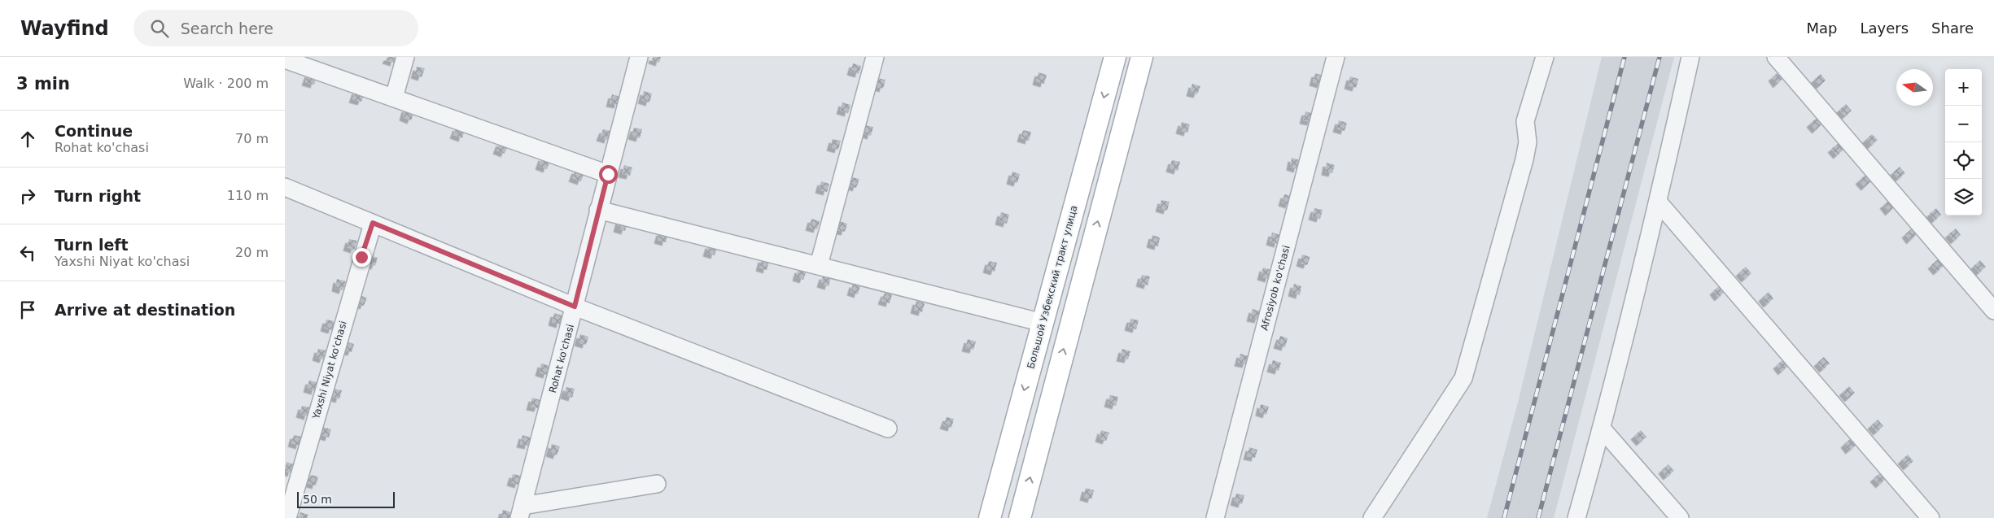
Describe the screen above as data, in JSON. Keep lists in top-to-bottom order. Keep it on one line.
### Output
{"streets":{"main road":["Большой Узбекский тракт улица"],"street":["Afrosiyob ko'chasi","Rohat ko'chasi","Yaxshi Niyat ko'chasi"]},"scale_bar":"50 m","north":"left","page":{"header":"Wayfind","search":"Search here","nav":["Map","Layers","Share"],"heading":["3 min","Walk · 200 m"],"map_buttons":["+","−"],"list":[["Continue","Rohat ko'chasi","70 m"],["Turn right","110 m"],["Turn left","Yaxshi Niyat ko'chasi","20 m"],"Arrive at destination"],"scale":"50 m"}}
